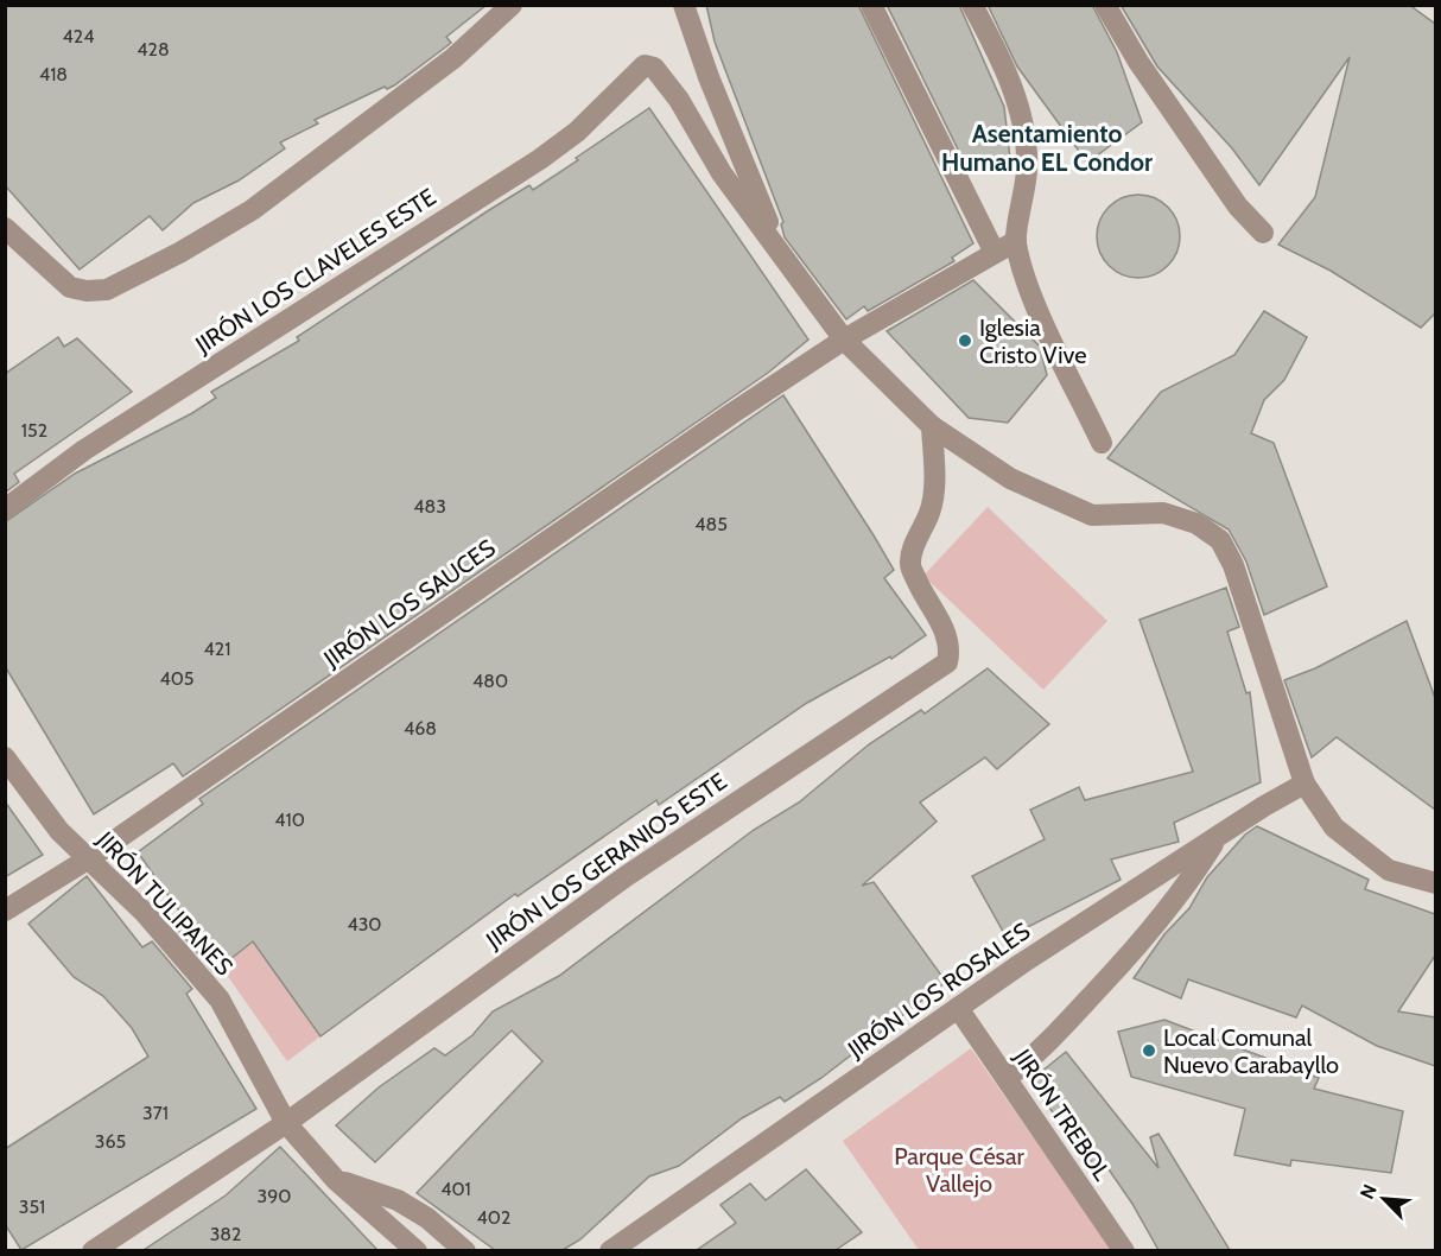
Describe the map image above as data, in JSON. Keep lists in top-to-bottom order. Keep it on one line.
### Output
{"streets":{"street":["JIRÓN LOS CLAVELES ESTE","JIRÓN LOS SAUCES","JIRÓN LOS GERANIOS ESTE","JIRÓN TULIPANES","JIRÓN LOS ROSALES","JIRÓN TREBOL"]},"crossings":[["JIRÓN LOS SAUCES","JIRÓN TULIPANES"],["JIRÓN LOS GERANIOS ESTE","JIRÓN TULIPANES"],["JIRÓN LOS ROSALES","JIRÓN TREBOL"]],"districts":["Asentamiento Humano EL Condor"],"parks":["Parque César Vallejo"],"places":["Iglesia Cristo Vive","Local Comunal Nuevo Carabayllo"],"house_numbers":["424","428","418","152","483","485","421","405","480","468","410","430","371","365","401","390","351","402","382"],"north":"top left"}
